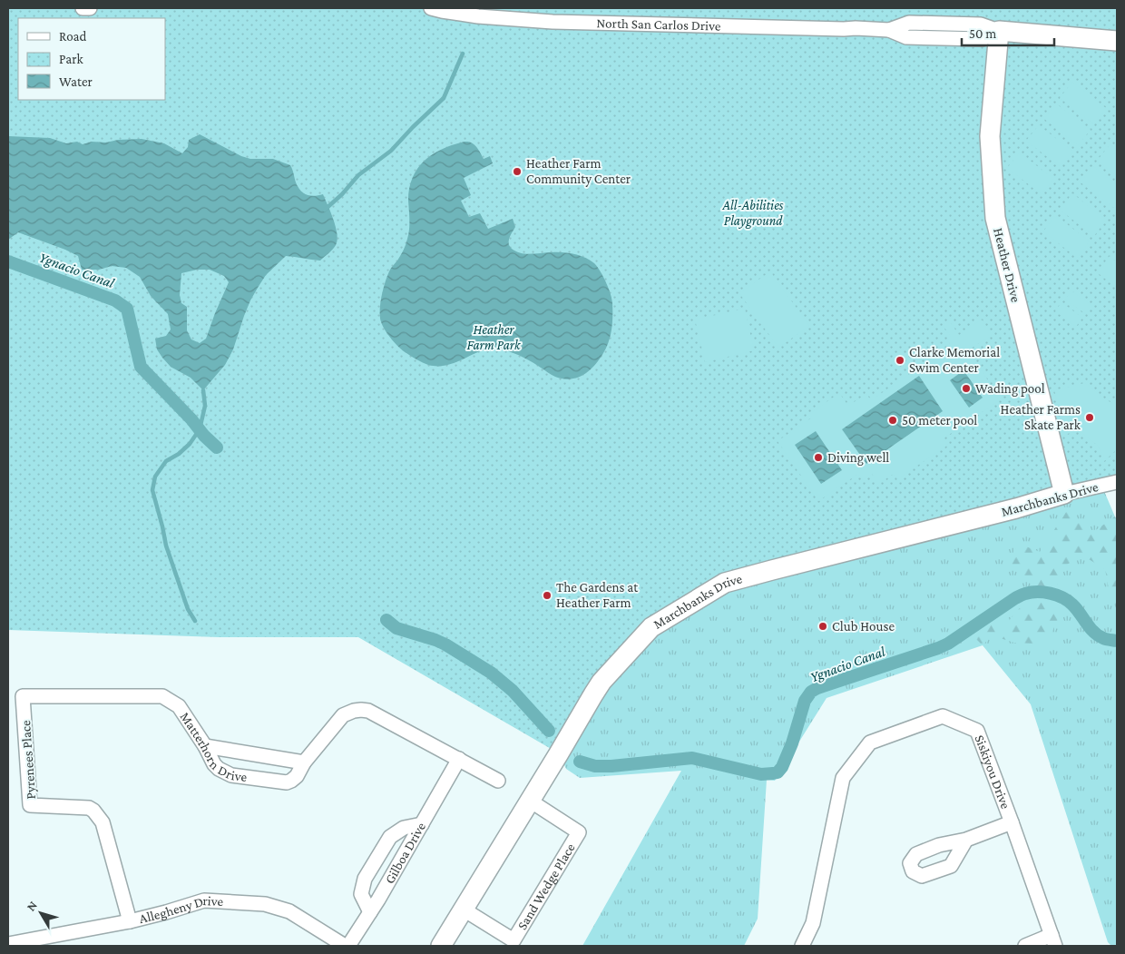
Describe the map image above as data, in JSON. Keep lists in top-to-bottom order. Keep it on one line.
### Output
{"streets":{"street":["North San Carlos Drive","Heather Drive","Marchbanks Drive","Matterhorn Drive","Pyrenees Place","Siskiyou Drive","Gilboa Drive","Sand Wedge Place","Allegheny Drive"]},"crossings":[["North San Carlos Drive","Heather Drive"],["Heather Drive","Marchbanks Drive"],["Marchbanks Drive","Sand Wedge Place"],["Matterhorn Drive","Pyrenees Place"],["Matterhorn Drive","Gilboa Drive"],["Pyrenees Place","Allegheny Drive"]],"water":["Ygnacio Canal"],"parks":["All-Abilities Playground","Heather Farm Park"],"places":["Heather Farm Community Center","Clarke Memorial Swim Center","Wading pool","Heather Farms Skate Park","50 meter pool","Diving well","The Gardens at Heather Farm","Club House"],"legend":["Road","Park","Water"],"scale_bar":"50 m","north":"top left"}
